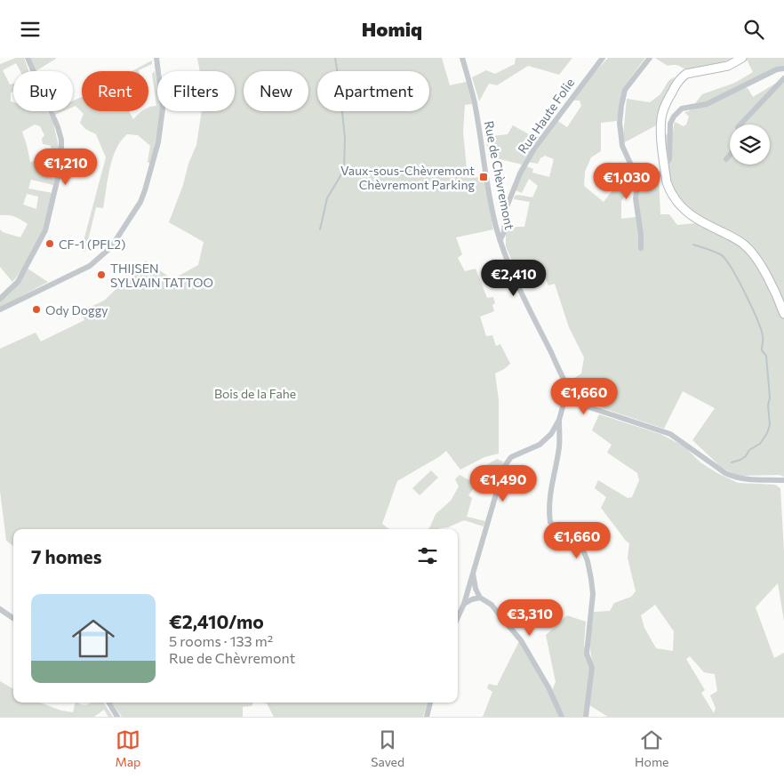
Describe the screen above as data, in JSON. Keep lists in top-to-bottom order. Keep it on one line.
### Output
{"streets":{"street":["Rue Haute Folie","Rue de Chèvremont"]},"crossings":[["Rue Haute Folie","Rue de Chèvremont"]],"parks":["Bois de la Fahe"],"places":{"transit":["Vaux-sous-Chèvremont Chèvremont Parking"],"other":["CF-1 (PFL2)","THIJSEN SYLVAIN TATTOO","Ody Doggy"]},"page":{"header":"Homiq","chip":["Buy","Rent","Filters","New","Apartment"],"price":["€1,210","€1,030","€2,410","€1,660","€1,490","€1,660","€3,310"],"heading":"7 homes","list":[{"name":"€2,410/mo","note":"5 rooms · 133 m² · Rue de Chèvremont"}],"tabs":["Map","Saved","Home"]}}
